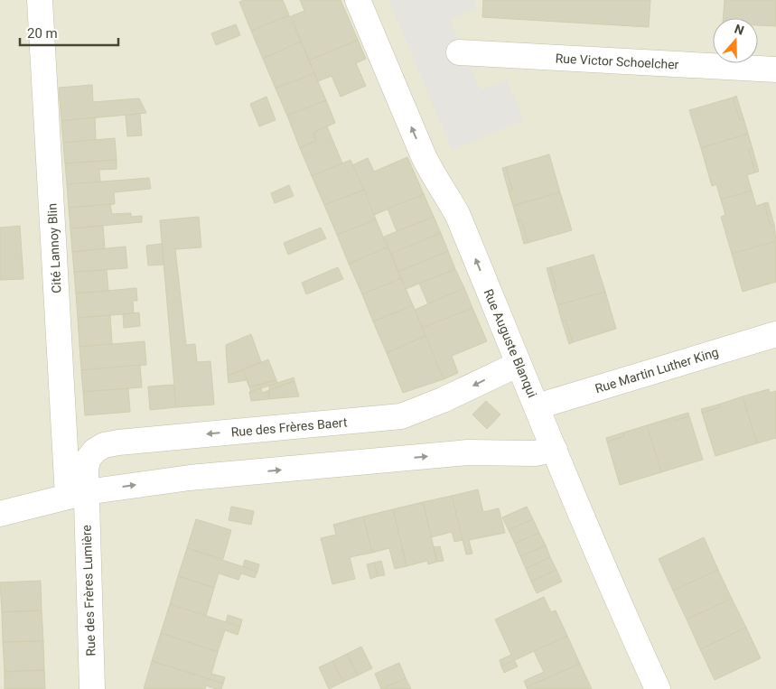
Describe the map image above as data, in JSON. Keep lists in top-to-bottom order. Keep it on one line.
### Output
{"streets":{"street":["Rue Victor Schoelcher","Cité Lannoy Blin","Rue Auguste Blanqui","Rue Martin Luther King","Rue des Frères Baert","Rue des Frères Lumière"]},"crossings":[["Cité Lannoy Blin","Rue des Frères Baert"],["Cité Lannoy Blin","Rue des Frères Lumière"],["Rue Auguste Blanqui","Rue Martin Luther King"],["Rue Auguste Blanqui","Rue des Frères Baert"],["Rue des Frères Baert","Rue des Frères Lumière"]],"one_way":["Rue Auguste Blanqui"],"scale_bar":"20 m","north":"top"}
